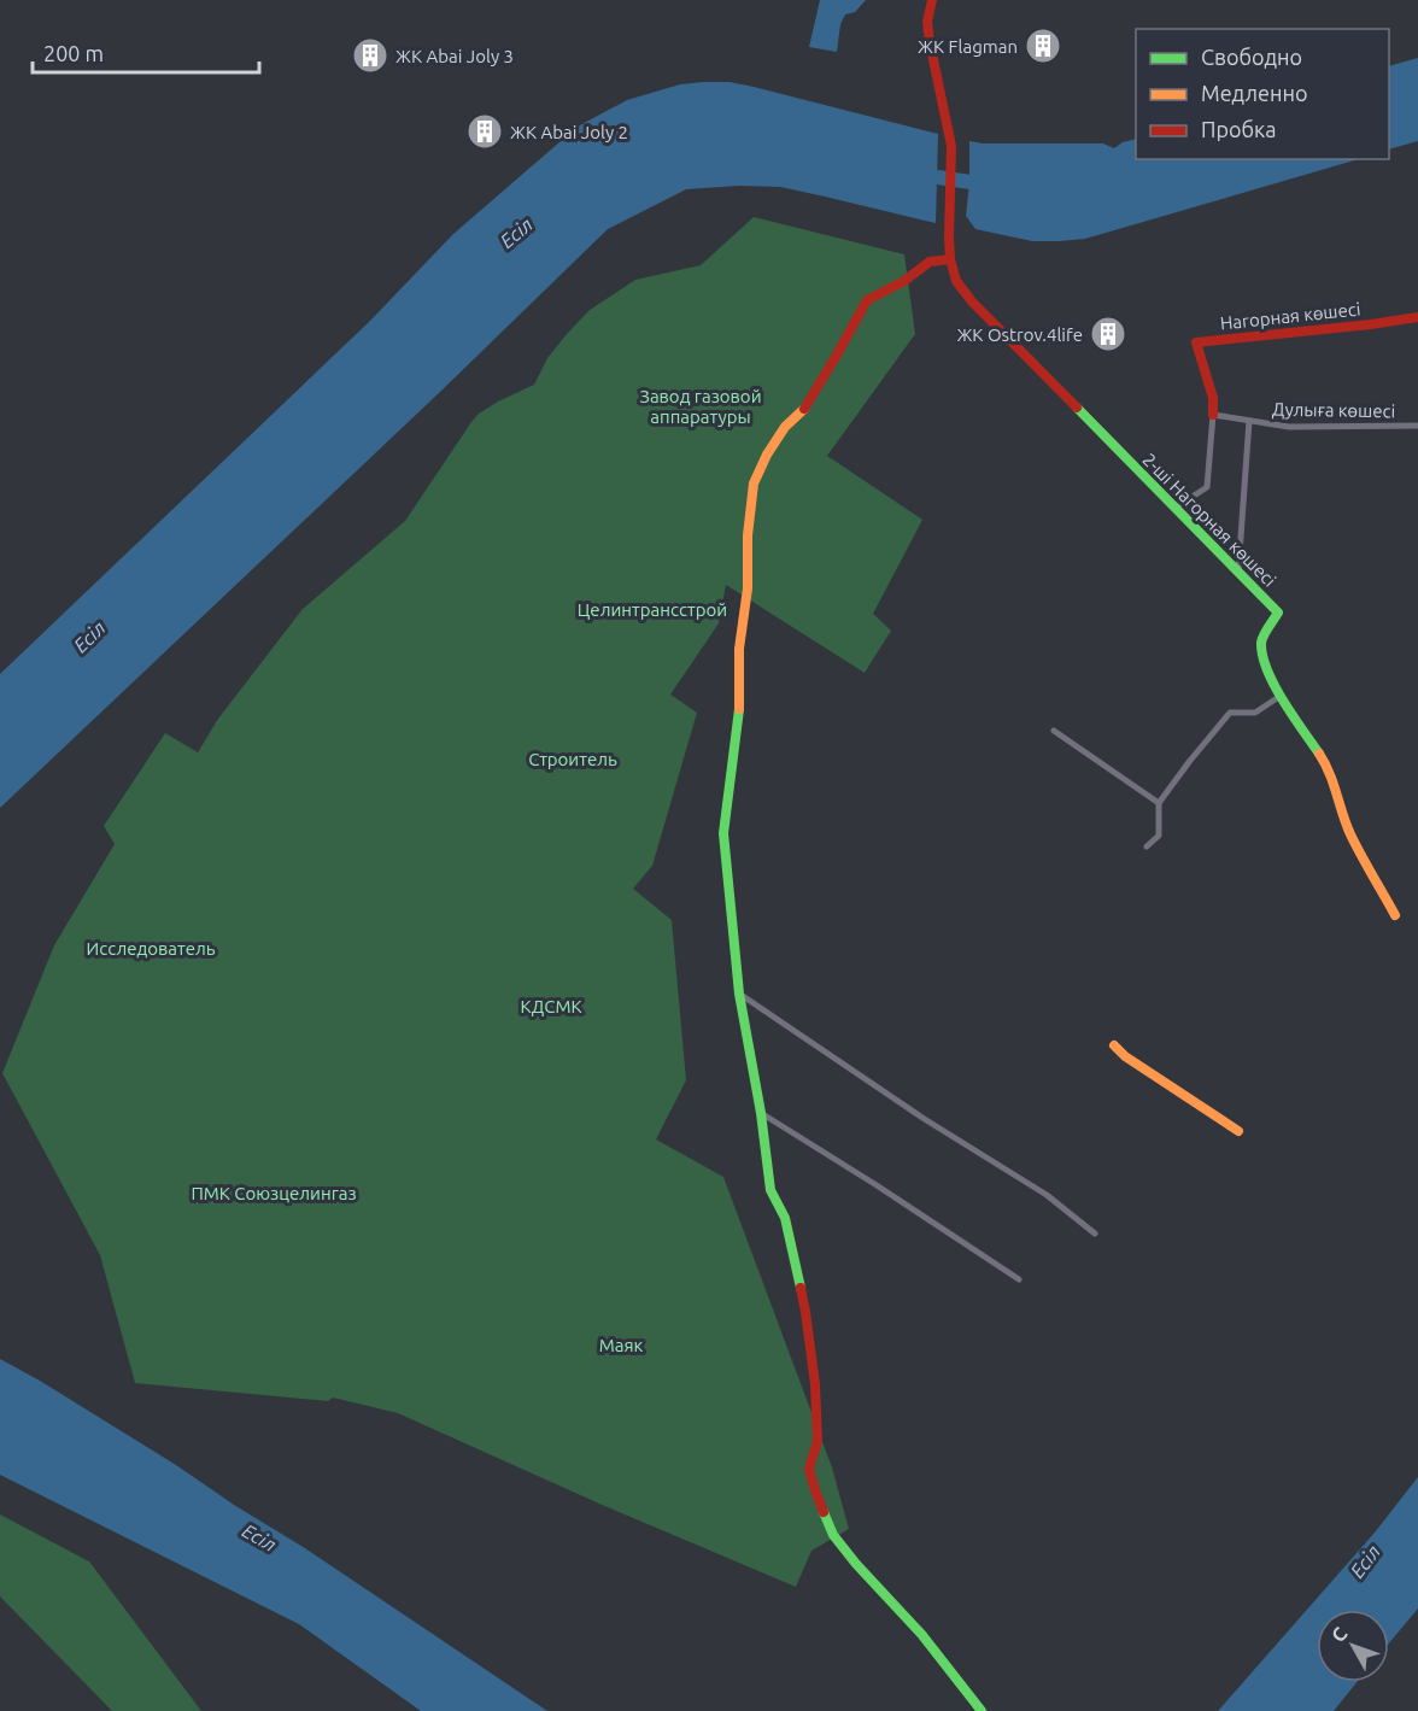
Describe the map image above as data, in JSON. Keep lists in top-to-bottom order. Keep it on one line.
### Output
{"streets":{"street":["Нагорная көшесі","Дулыға көшесі","2-ші Нагорная көшесі"]},"crossings":[["Нагорная көшесі","Дулыға көшесі"],["Дулыға көшесі","2-ші Нагорная көшесі"]],"water":["Есіл"],"parks":["Завод газовой аппаратуры","Целинтрансстрой","Строитель","Исследователь","КДСМК","ПМК Союзцелингаз","Маяк"],"places":{"building":["ЖК Flagman","ЖК Abai Joly 3","ЖК Abai Joly 2","ЖК Ostrov.4life"]},"legend":["Свободно","Медленно","Пробка"],"scale_bar":"200 m","north":"top left"}
